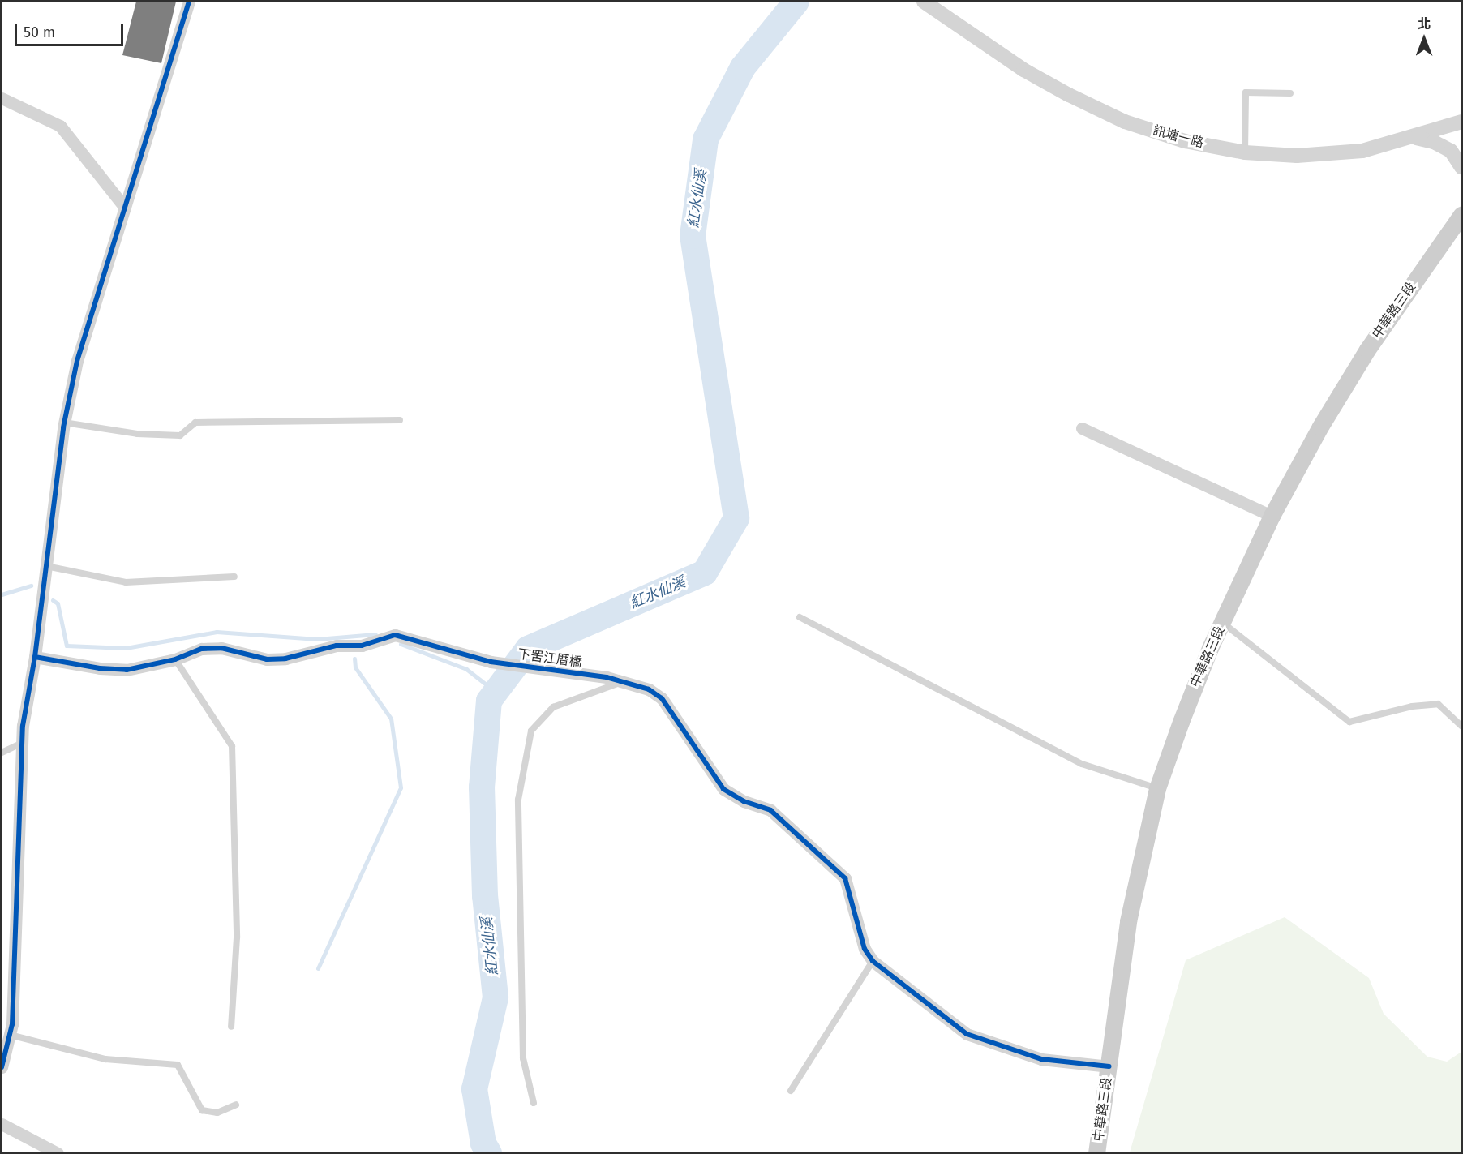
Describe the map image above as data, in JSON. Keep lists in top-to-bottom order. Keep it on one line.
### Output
{"streets":{"main road":["中華路三段"],"street":["訊塘一路","下罟江厝橋"]},"water":["紅水仙溪"],"scale_bar":"50 m","north":"top"}
